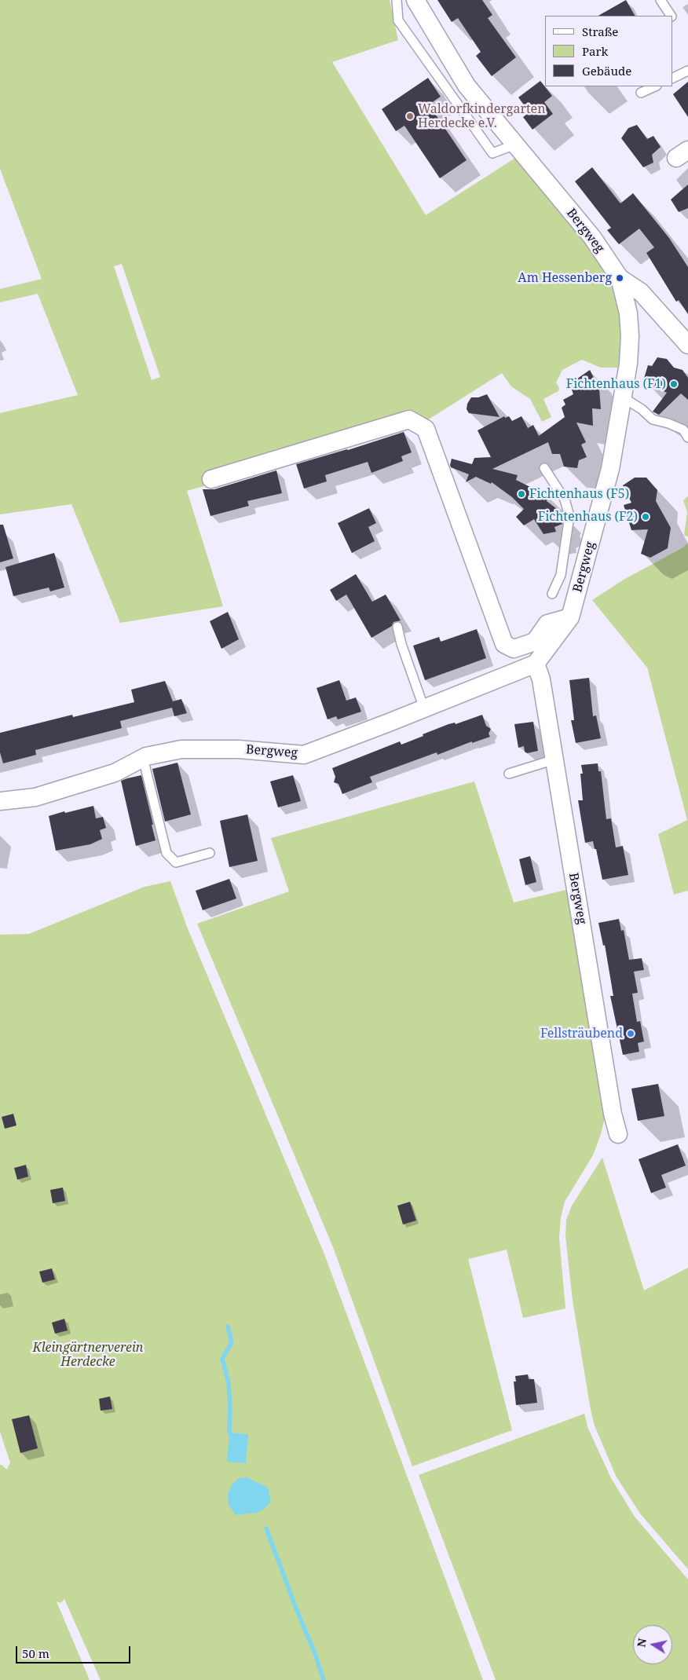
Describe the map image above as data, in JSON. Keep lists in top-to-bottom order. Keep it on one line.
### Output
{"streets":{"street":["Bergweg"]},"parks":["Kleingärtnerverein Herdecke"],"places":["Waldorfkindergarten Herdecke e.V.","Am Hessenberg","Fichtenhaus (F1)","Fichtenhaus (F5)","Fichtenhaus (F2)","Fellsträubend"],"legend":["Straße","Park","Gebäude"],"scale_bar":"50 m","north":"left"}
